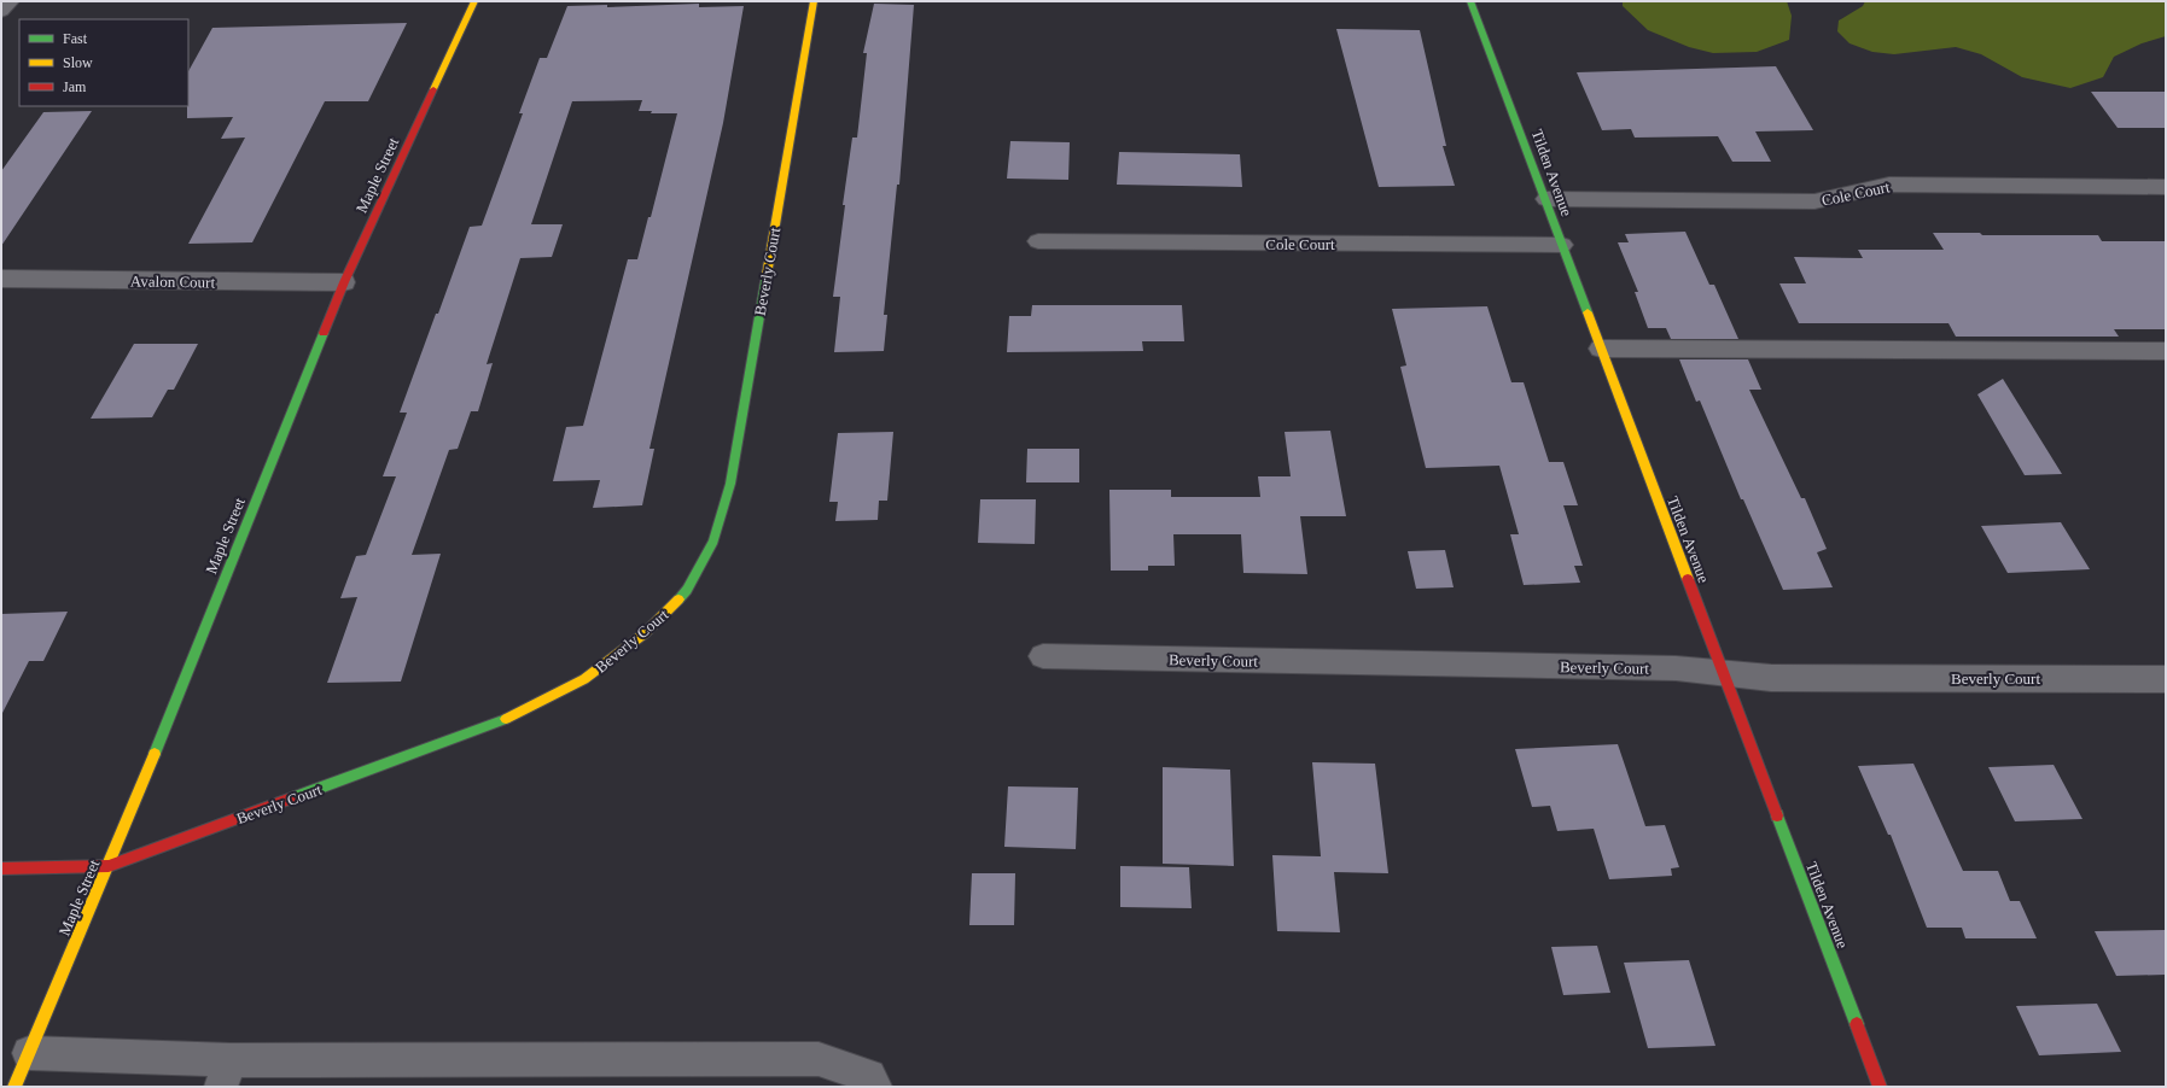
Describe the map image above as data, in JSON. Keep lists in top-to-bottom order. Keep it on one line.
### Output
{"streets":{"street":["Tilden Avenue","Maple Street","Cole Court","Beverly Court","Avalon Court"]},"crossings":[["Tilden Avenue","Cole Court"],["Tilden Avenue","Beverly Court"],["Maple Street","Beverly Court"],["Maple Street","Avalon Court"]],"legend":["Fast","Slow","Jam"]}
